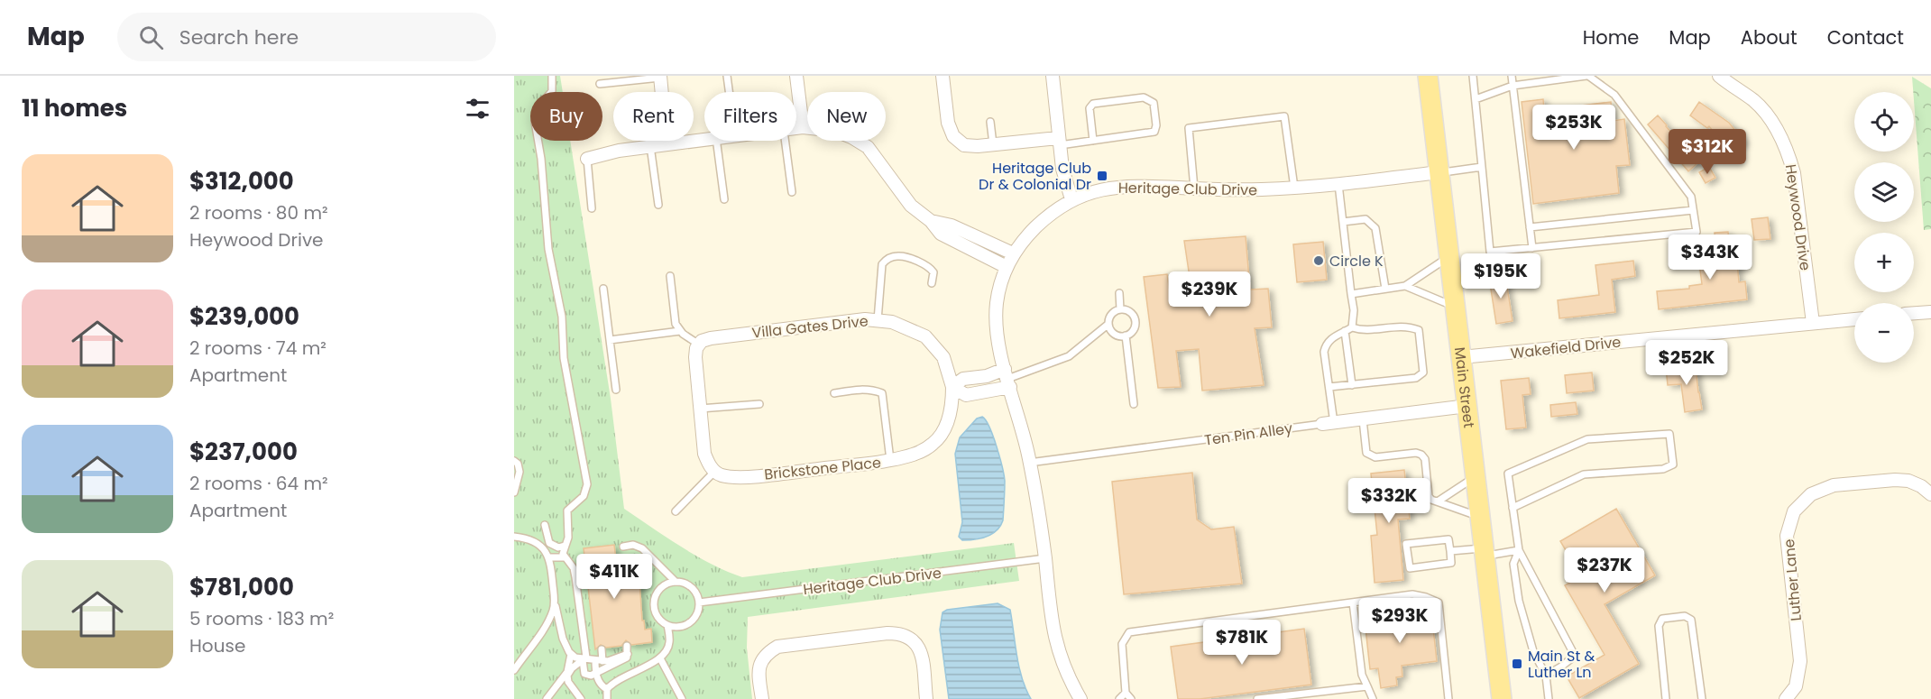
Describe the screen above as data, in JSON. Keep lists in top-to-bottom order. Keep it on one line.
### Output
{"streets":{"main road":["Main Street"],"street":["Heritage Club Drive","Heywood Drive","Villa Gates Drive","Wakefield Drive","Ten Pin Alley","Brickstone Place","Luther Lane"]},"crossings":[["Heritage Club Drive","Main Street"],["Heritage Club Drive","Ten Pin Alley"],["Heywood Drive","Wakefield Drive"],["Villa Gates Drive","Brickstone Place"],["Wakefield Drive","Main Street"],["Main Street","Ten Pin Alley"]],"places":{"transit":["Heritage Club Dr & Colonial Dr","Main St & Luther Ln"],"other":["Circle K"]},"page":{"header":"Map","search":"Search here","nav":["Home","Map","About","Contact"],"heading":"11 homes","map_buttons":["+","−"],"chip":["Buy","Rent","Filters","New"],"price":["$253K","$312K","$343K","$195K","$239K","$252K","$332K","$237K","$411K","$293K","$781K"],"list":[{"name":"$312,000","note":"2 rooms · 80 m² · Heywood Drive"},{"name":"$239,000","note":"2 rooms · 74 m² · Apartment"},{"name":"$237,000","note":"2 rooms · 64 m² · Apartment"},{"name":"$781,000","note":"5 rooms · 183 m² · House"}]}}
